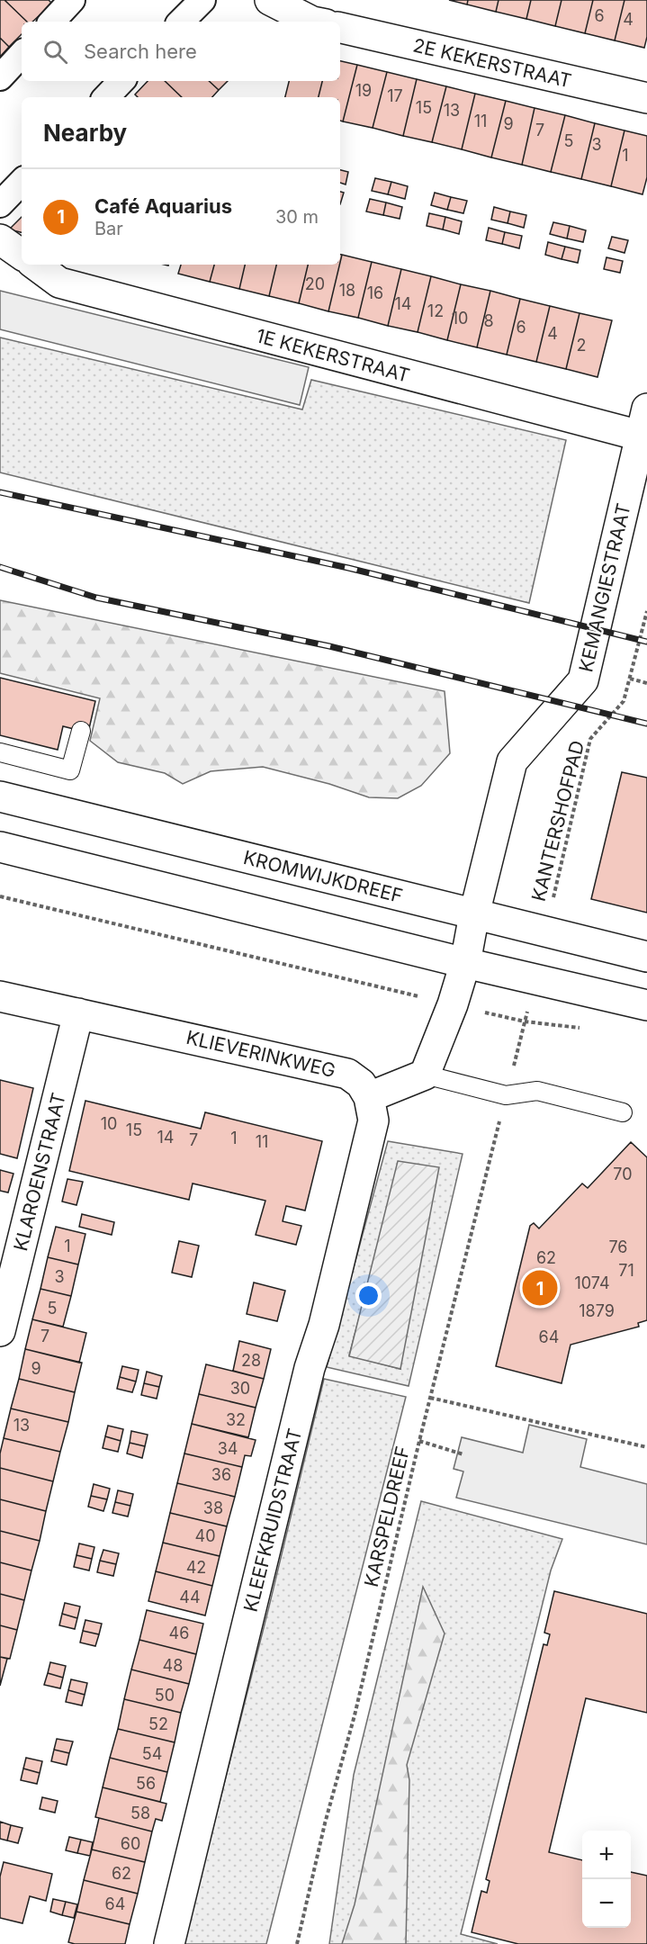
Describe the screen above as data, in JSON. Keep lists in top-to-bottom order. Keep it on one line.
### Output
{"streets":{"street":["2E KEKERSTRAAT","1E KEKERSTRAAT","KEMANGIESTRAAT","KROMWIJKDREEF","KLIEVERINKWEG","KLAROENSTRAAT","KLEEFKRUIDSTRAAT"],"path":["KANTERSHOFPAD","KARSPELDREEF"]},"crossings":[["1E KEKERSTRAAT","KEMANGIESTRAAT"],["KEMANGIESTRAAT","KROMWIJKDREEF"],["KLIEVERINKWEG","KLAROENSTRAAT"],["KLIEVERINKWEG","KLEEFKRUIDSTRAAT"]],"house_numbers":["6","4","19","17","15","13","11","9","7","5","3","1","20","18","16","14","12","10","8","6","4","2","10","15","14","1","7","11","70","1","76","62","71","3","1074","5","1879","7","64","28","9","30","32","13","34","36","38","40","42","44","46","48","50","52","54","56","58","60","62","64"],"page":{"search":"Search here","heading":"Nearby","list":[{"mark":"1","name":"Café Aquarius","note":"Bar","value":"30 m"}],"pins":"1","map_buttons":["+","−"]}}
